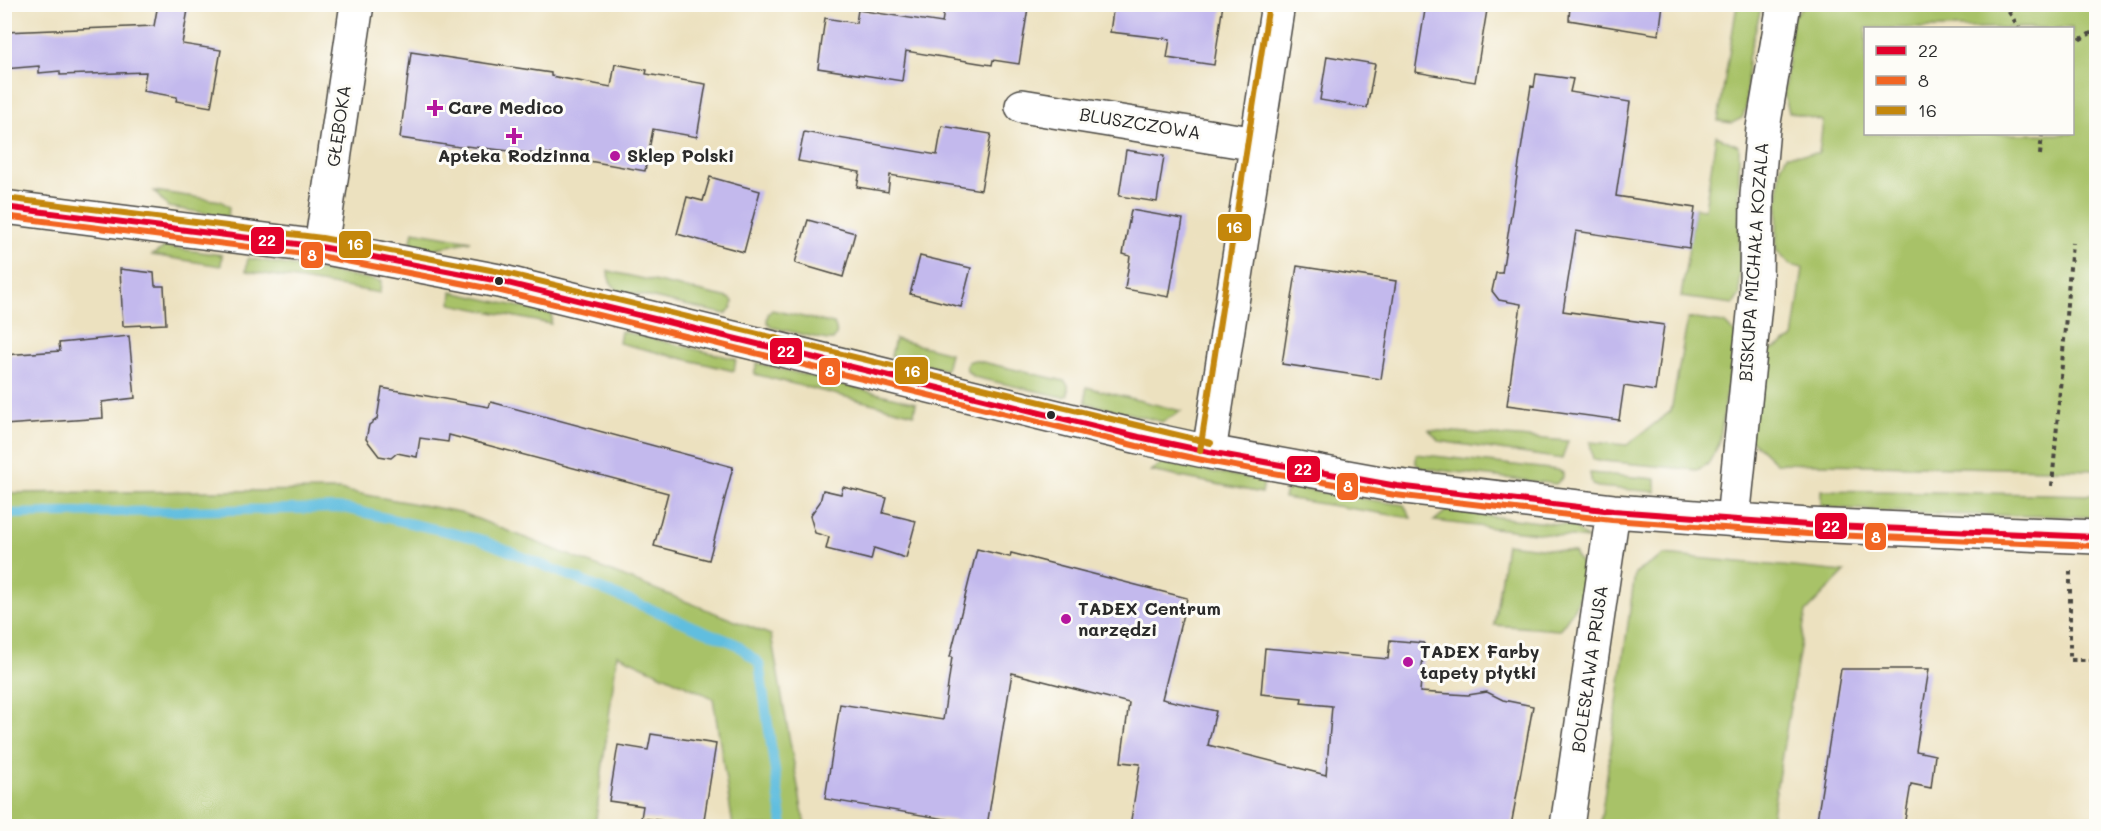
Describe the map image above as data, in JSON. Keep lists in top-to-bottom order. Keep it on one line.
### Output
{"streets":{"street":["BLUSZCZOWA","GŁĘBOKA","BISKUPA MICHAŁA KOZALA","BOLESŁAWA PRUSA"]},"places":{"health":["Care Medico","Apteka Rodzinna"],"other":["Sklep Polski","TADEX Centrum narzędzi","TADEX Farby tapety płytki"]},"lines":["transit line 16","transit line 22","transit line 8"],"legend":["22","8","16"]}
